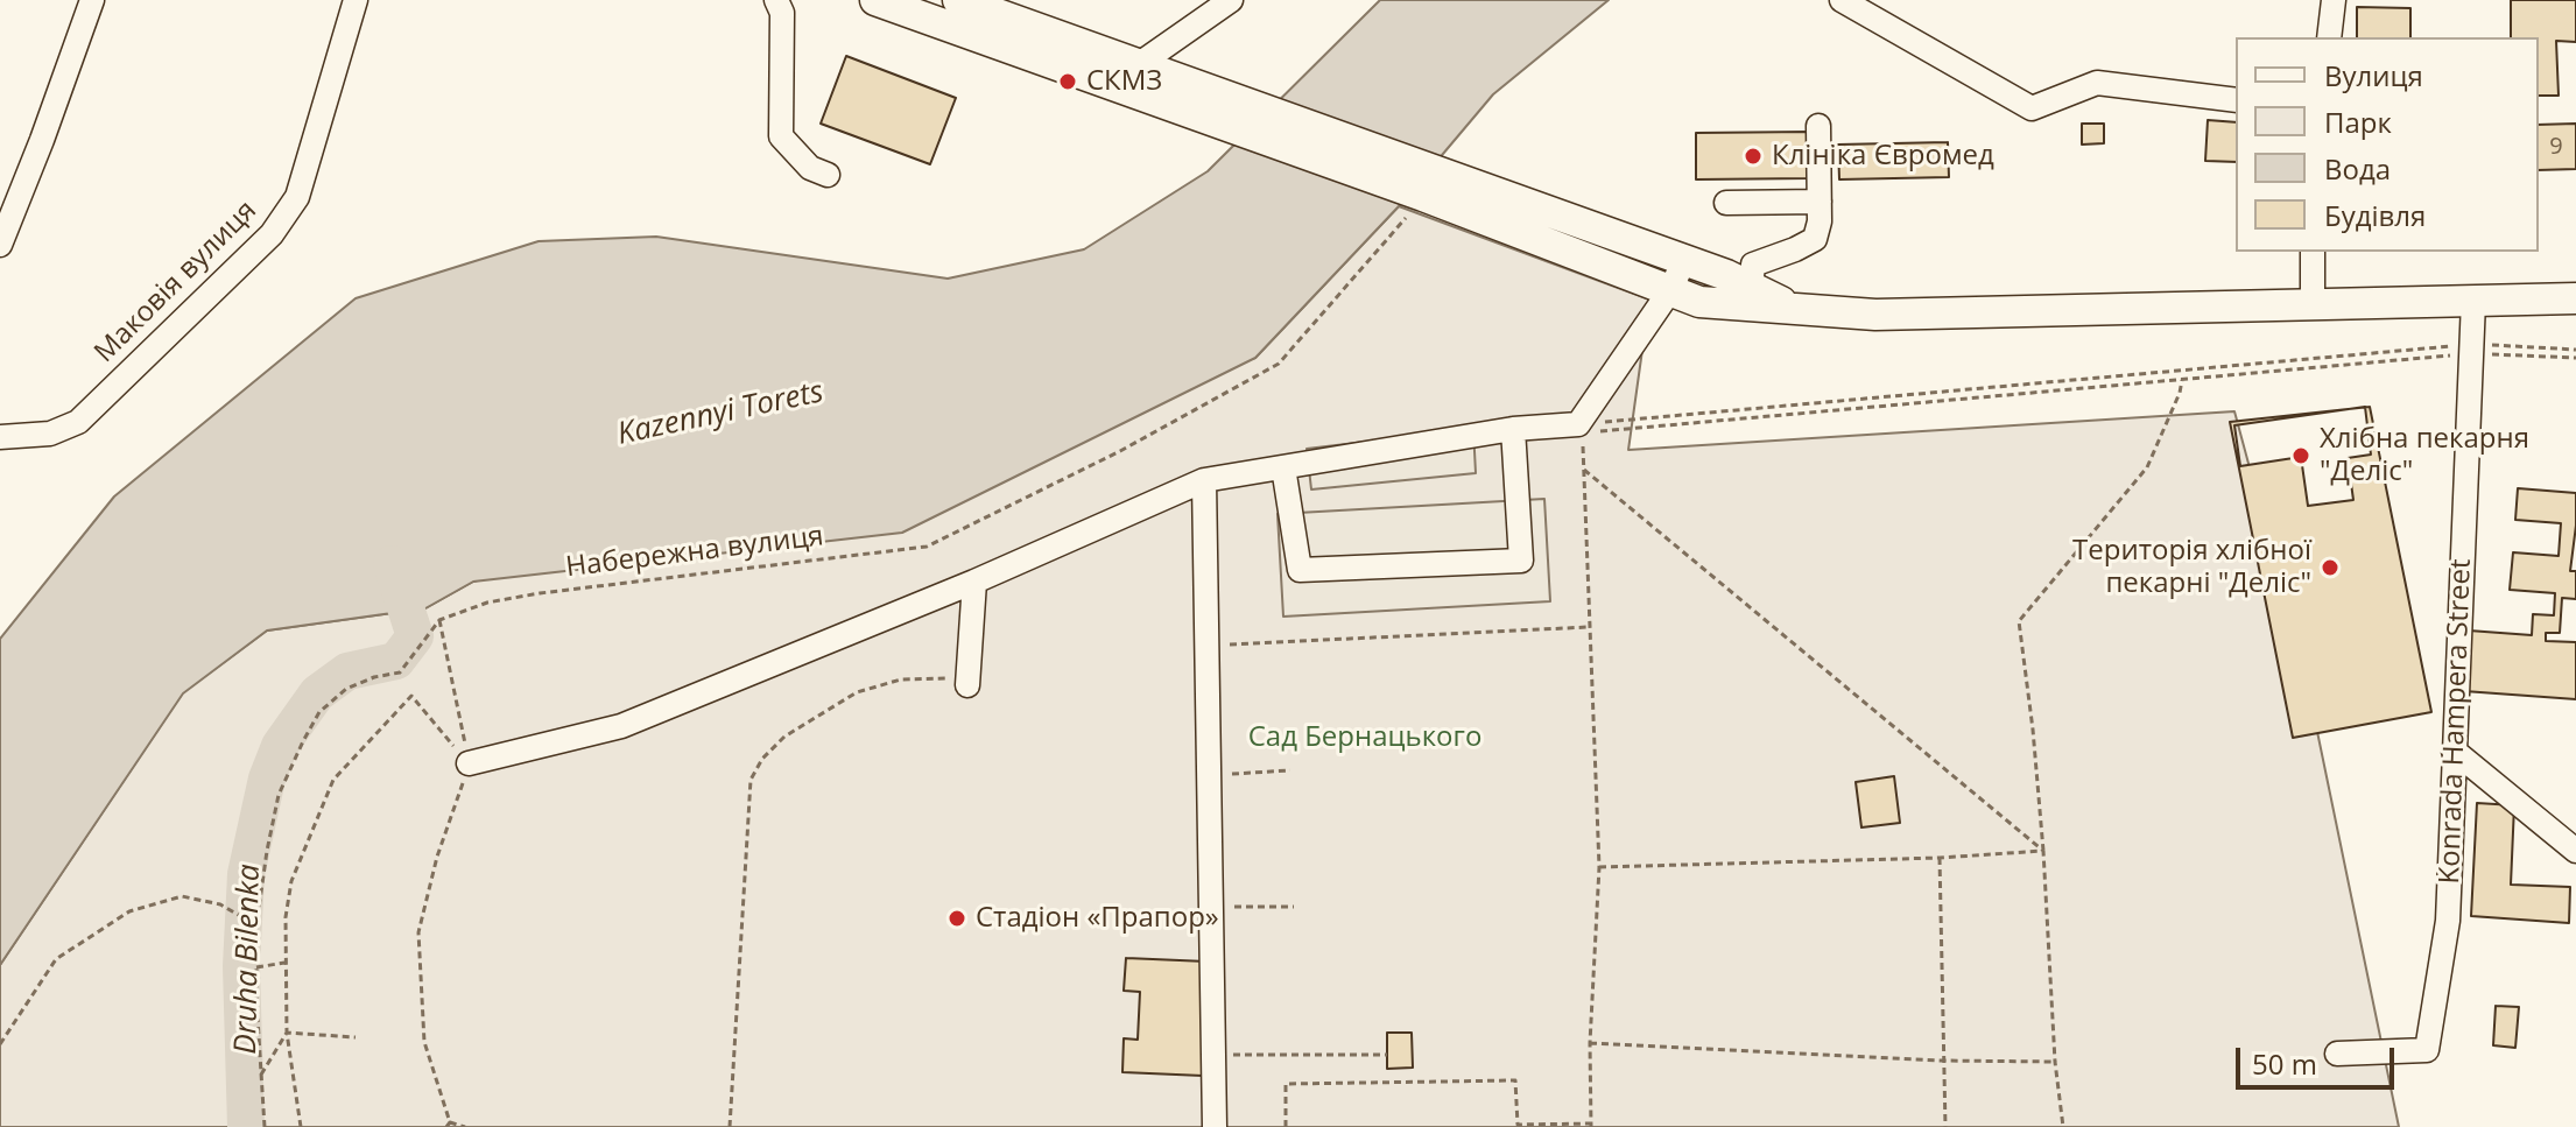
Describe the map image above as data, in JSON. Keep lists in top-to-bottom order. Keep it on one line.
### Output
{"streets":{"street":["Маковія вулиця","Konrada Hampera Street"],"path":["Набережна вулиця"]},"water":["Kazennyi Torets","Druha Bilenka"],"parks":["Сад Бернацького"],"places":["СКМЗ","Клініка Євромед","Хлібна пекарня \"Деліс\"","Територія хлібної пекарні \"Деліс\"","Стадіон «Прапор»"],"house_numbers":["9"],"legend":["Вулиця","Парк","Вода","Будівля"],"scale_bar":"50 m"}
